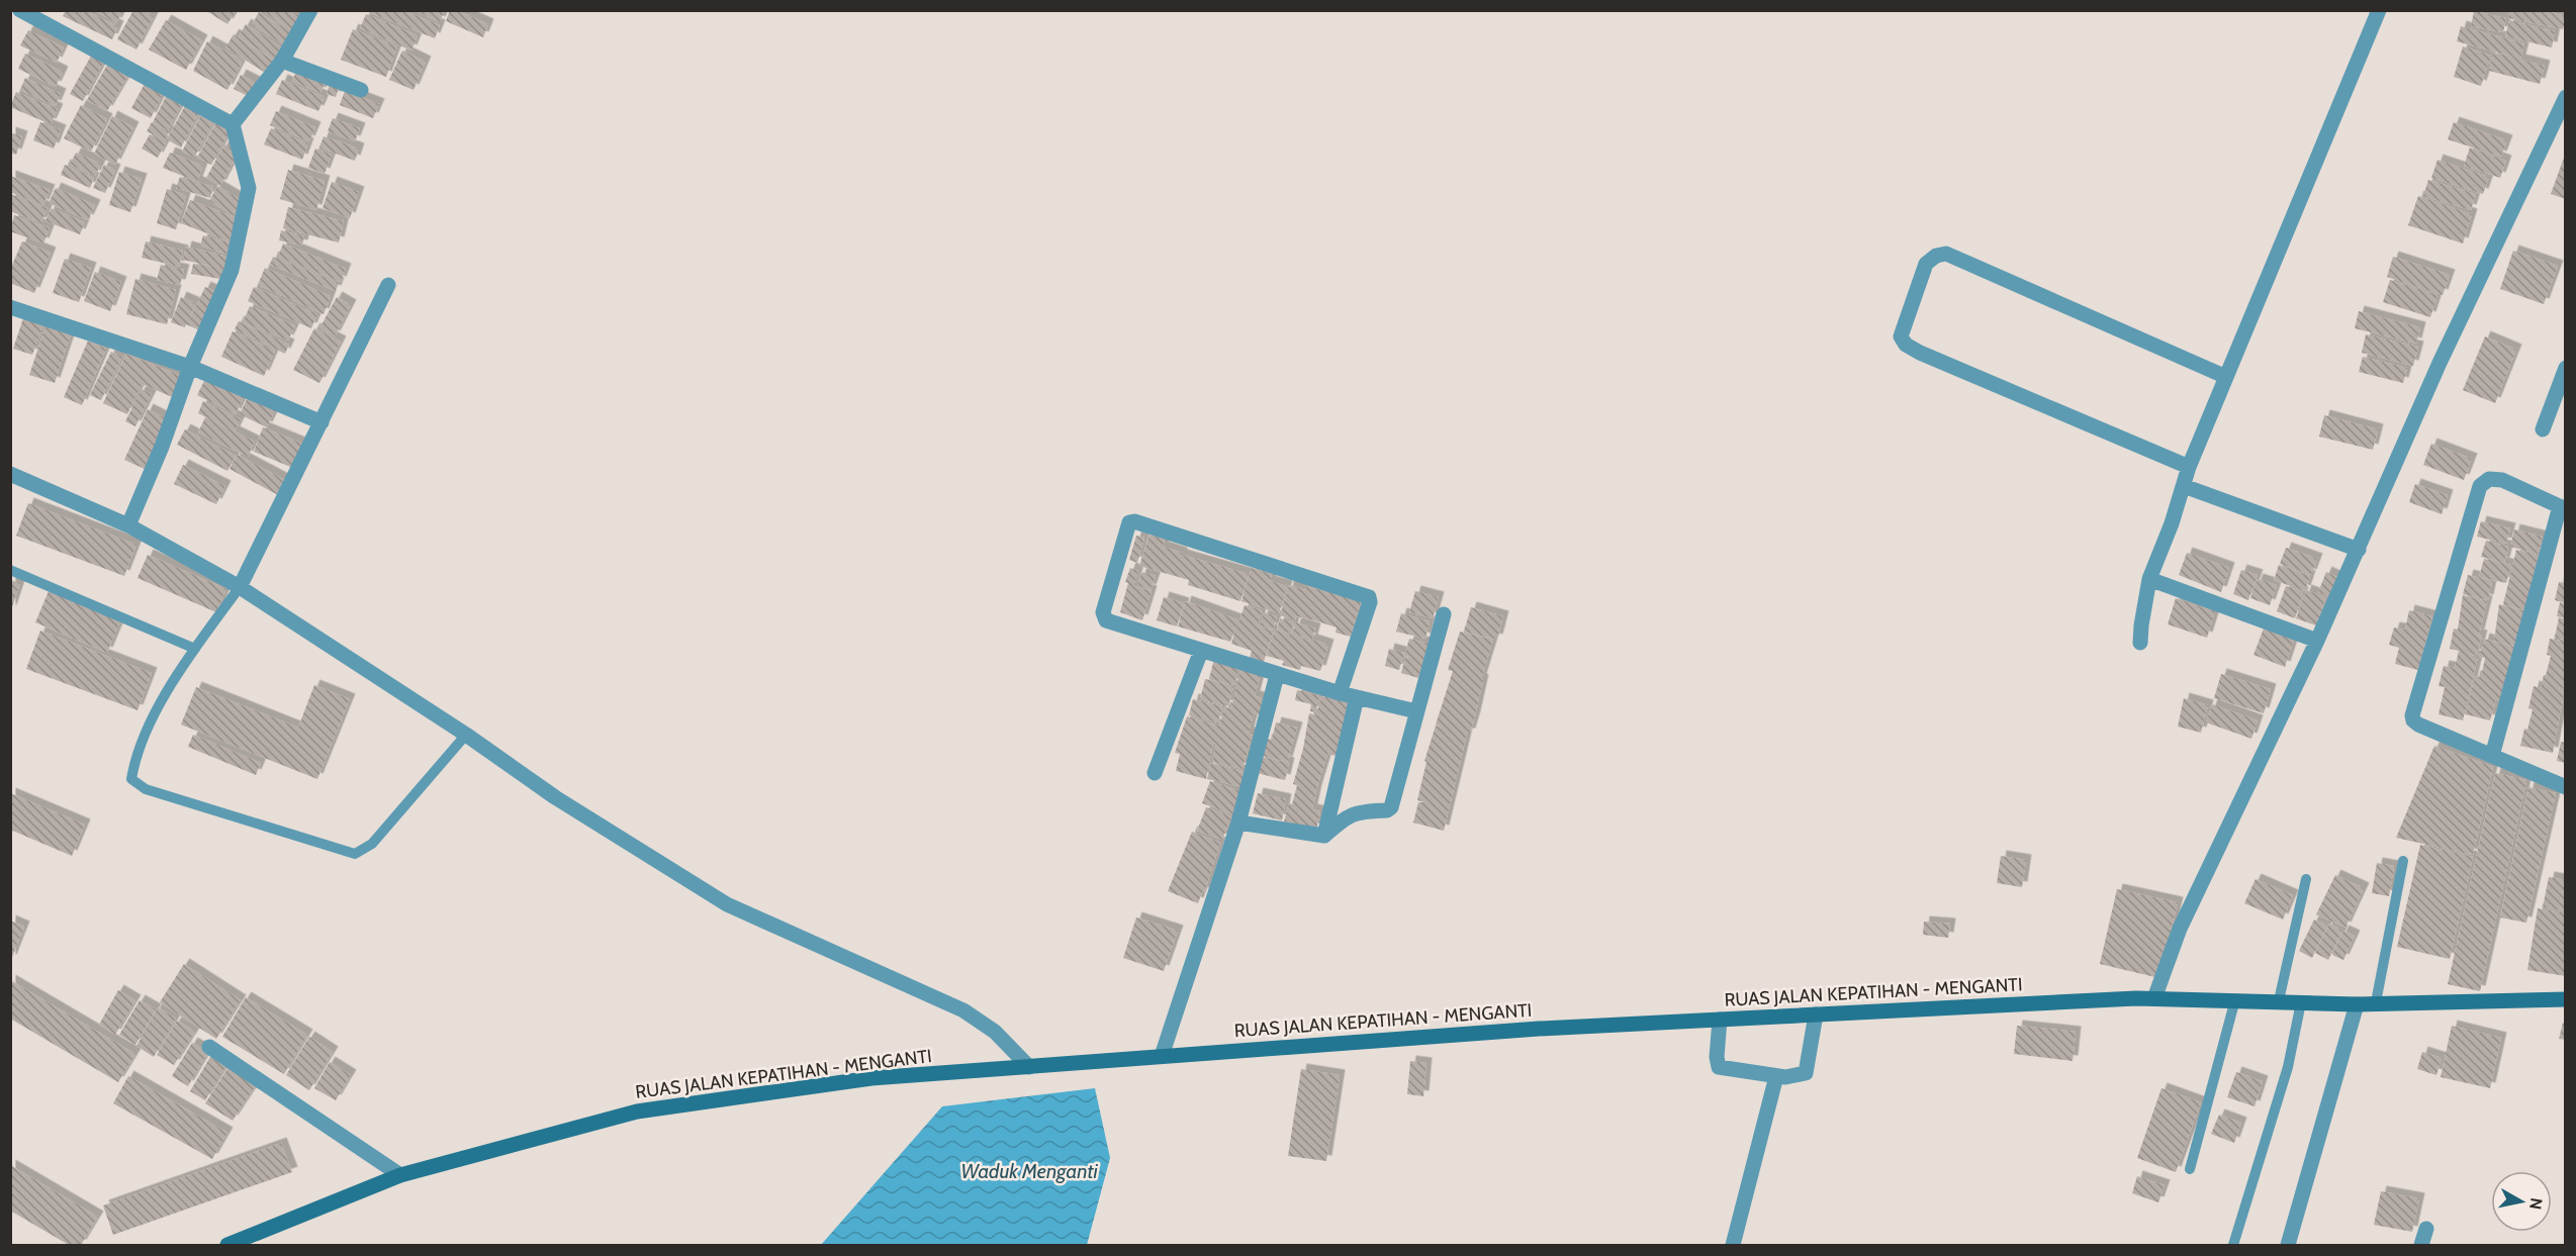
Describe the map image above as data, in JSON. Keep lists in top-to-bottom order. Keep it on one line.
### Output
{"streets":{"main road":["RUAS JALAN KEPATIHAN - MENGANTI"]},"water":["Waduk Menganti"],"north":"right"}
